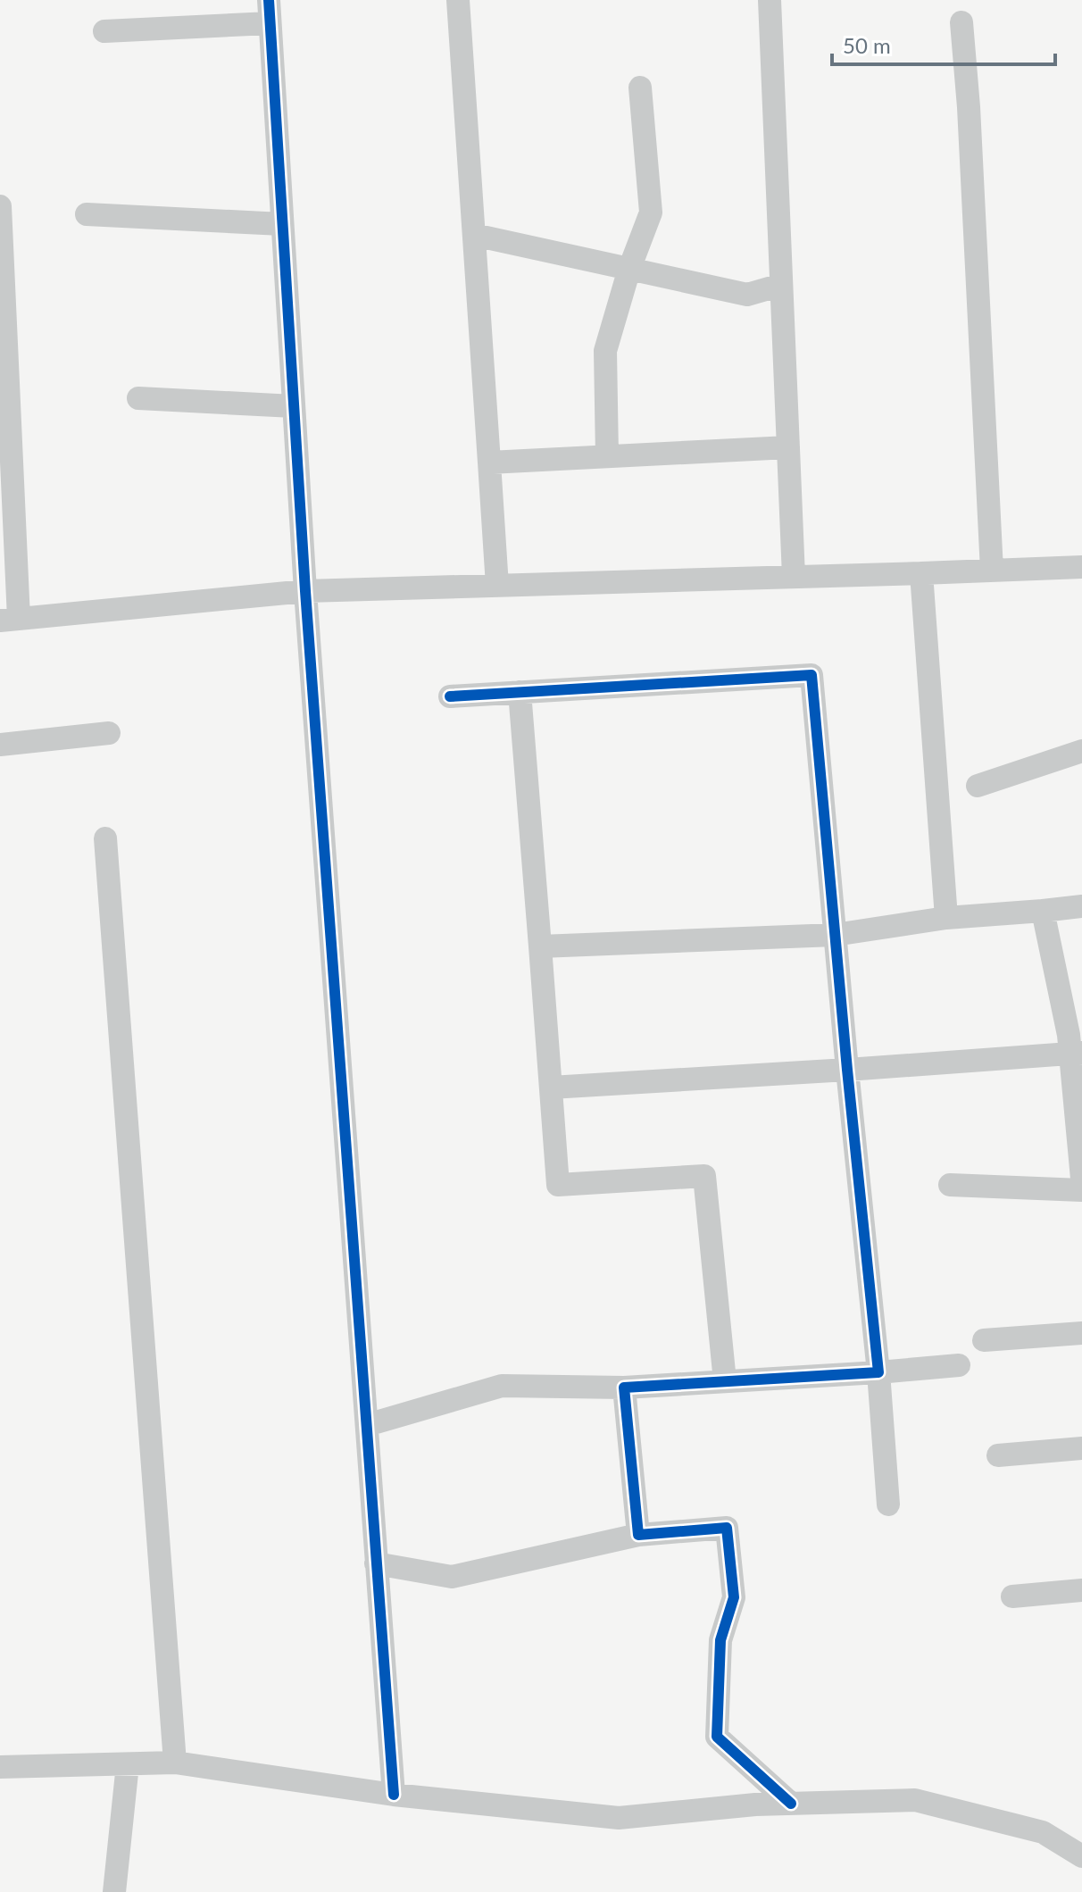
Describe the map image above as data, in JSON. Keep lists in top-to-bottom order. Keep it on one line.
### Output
{"scale_bar":"50 m"}
